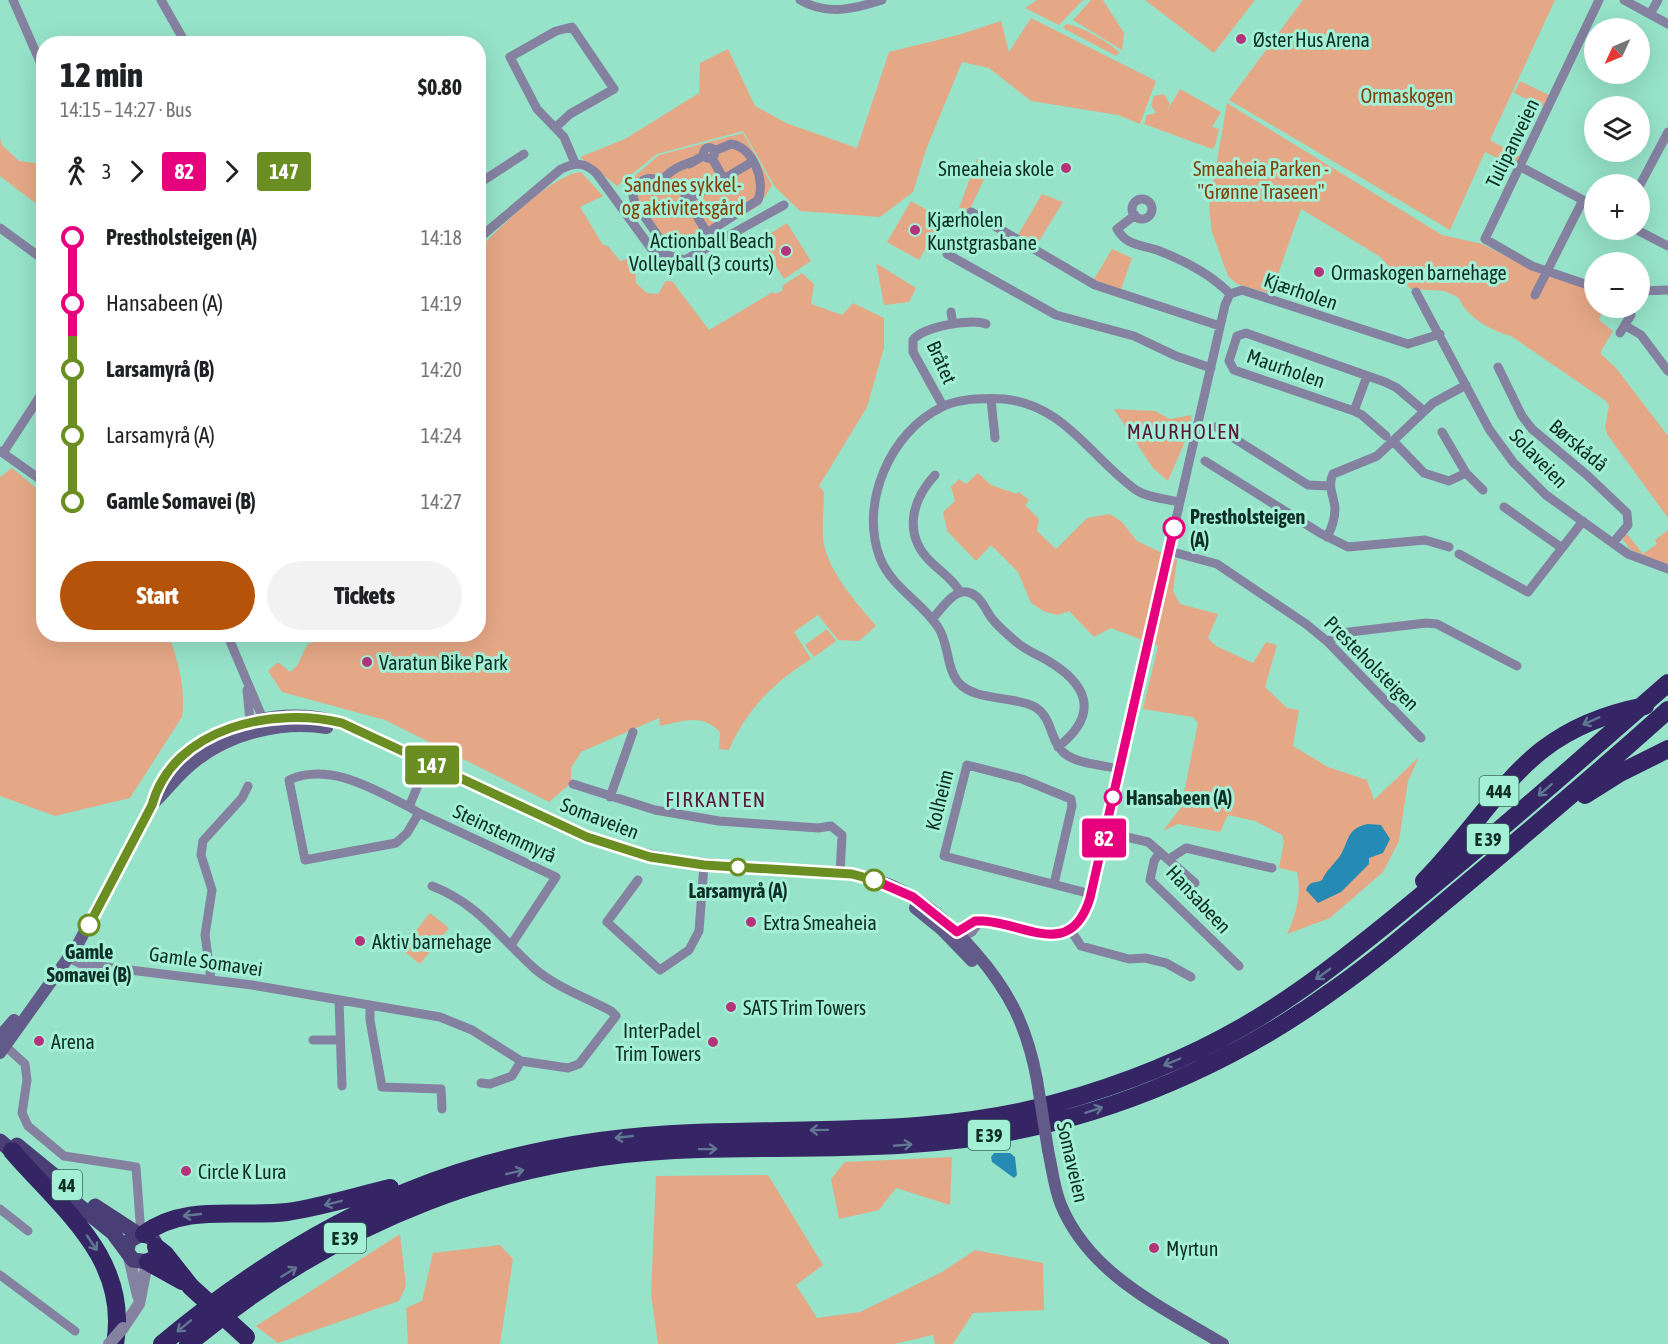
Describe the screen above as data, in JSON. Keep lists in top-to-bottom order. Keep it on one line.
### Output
{"streets":{"highway":["444","E 39"],"main road":["Somaveien","44"],"street":["Tulipanveien","Kjærholen","Bråtet","Maurholen","Børskådå","Solaveien","Presteholsteigen","Kolheim","Steinstemmyrå","Hansabeen","Gamle Somavei"]},"crossings":[["Kjærholen","Solaveien"],["Børskådå","Solaveien"],["444","E 39"],["Somaveien","E 39"],["Somaveien","Gamle Somavei"],["Somaveien","44"],["Steinstemmyrå","Gamle Somavei"],["E 39","44"]],"districts":["MAURHOLEN","FIRKANTEN"],"parks":["Ormaskogen","Smeaheia Parken - \"Grønne Traseen\"","Sandnes sykkel- og aktivitetsgård"],"places":["Øster Hus Arena","Smeaheia skole","Kjærholen Kunstgrasbane","Actionball Beach Volleyball (3 courts)","Ormaskogen barnehage","Prestholsteigen (A)","Varatun Bike Park","Hansabeen (A)","Larsamyrå (A)","Extra Smeaheia","Gamle Somavei (B)","Aktiv barnehage","SATS Trim Towers","Arena","InterPadel Trim Towers","Circle K Lura","Myrtun"],"lines":["bus line 82","bus line 147"],"north":"bottom left","page":{"on_map":["82","147"],"map_buttons":["+","−"],"heading":["12 min","14:15 – 14:27 · Bus","$0.80"],"legs":["3","82","147"],"list":[{"name":"Prestholsteigen (A)","value":"14:18"},{"name":"Hansabeen (A)","value":"14:19"},{"name":"Larsamyrå (B)","value":"14:20"},{"name":"Larsamyrå (A)","value":"14:24"},{"name":"Gamle Somavei (B)","value":"14:27"}],"buttons":["Start","Tickets"]}}
